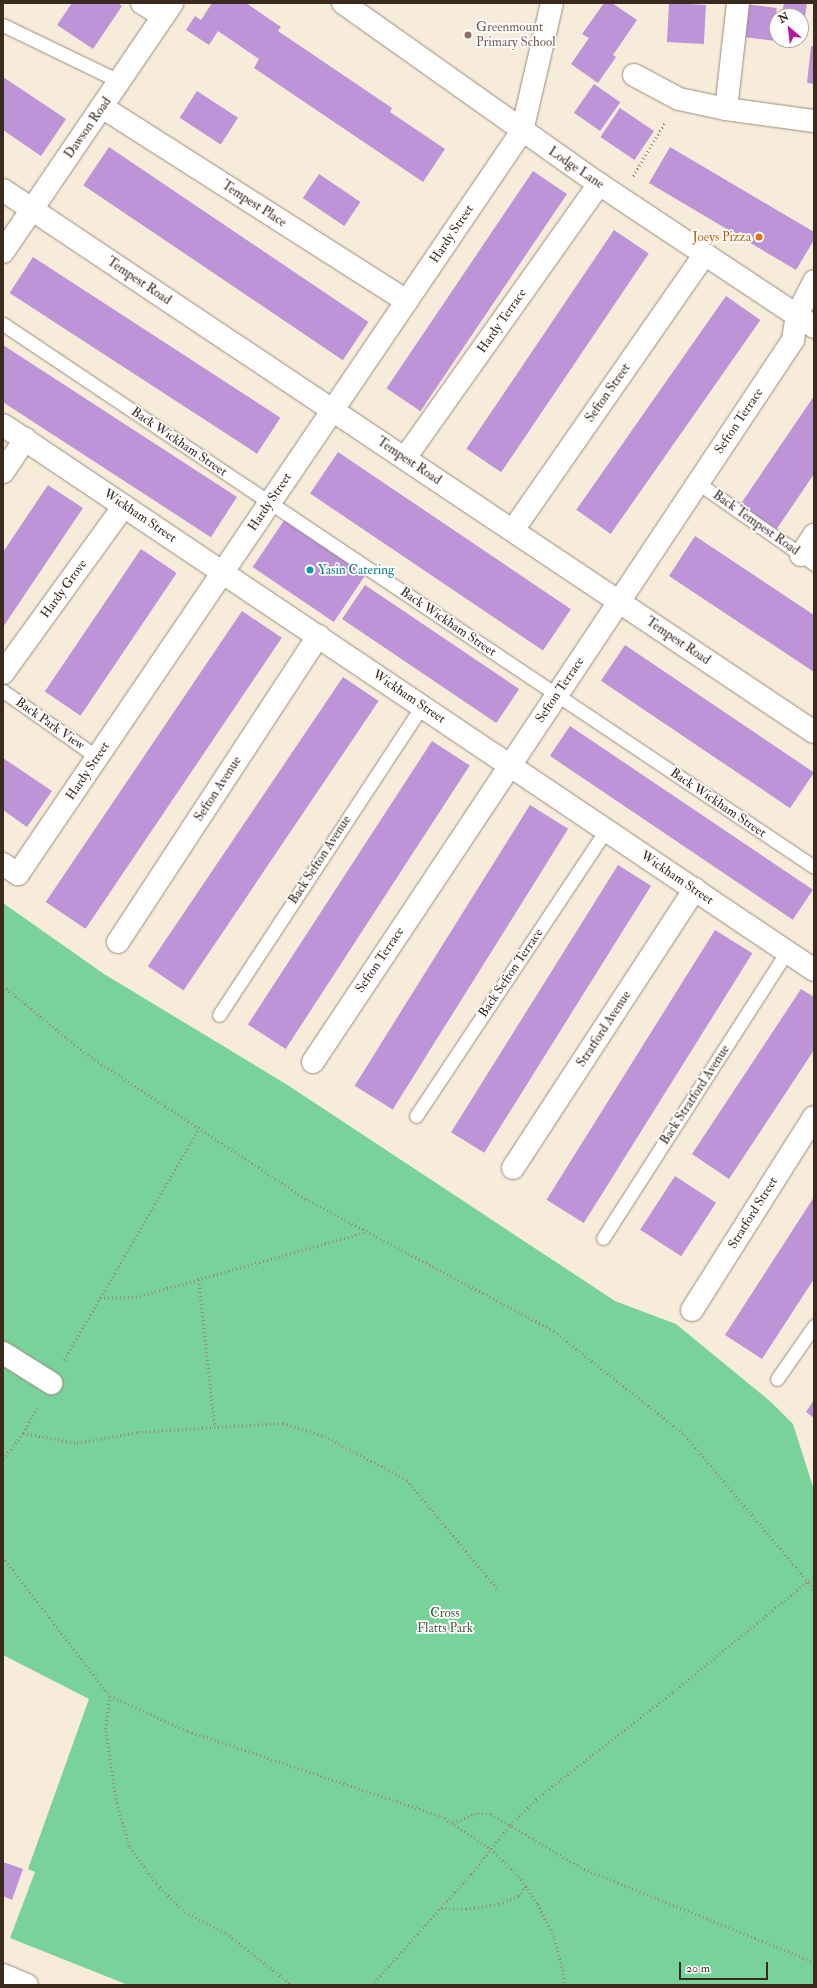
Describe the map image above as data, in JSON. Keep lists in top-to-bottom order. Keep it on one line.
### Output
{"streets":{"street":["Dawson Road","Lodge Lane","Tempest Place","Hardy Street","Tempest Road","Hardy Terrace","Sefton Street","Sefton Terrace","Wickham Street","Hardy Grove","Sefton Avenue","Stratford Avenue","Stratford Street"],"lane":["Back Wickham Street","Back Tempest Road","Back Park View","Back Sefton Avenue","Back Sefton Terrace","Back Stratford Avenue"]},"crossings":[["Dawson Road","Tempest Place"],["Dawson Road","Tempest Road"],["Lodge Lane","Hardy Street"],["Lodge Lane","Hardy Terrace"],["Lodge Lane","Sefton Street"],["Lodge Lane","Sefton Terrace"],["Tempest Place","Hardy Street"],["Hardy Street","Tempest Road"],["Hardy Street","Back Wickham Street"],["Hardy Street","Wickham Street"],["Hardy Street","Back Park View"],["Tempest Road","Hardy Terrace"],["Tempest Road","Sefton Street"],["Tempest Road","Sefton Terrace"],["Sefton Terrace","Back Wickham Street"],["Sefton Terrace","Wickham Street"],["Sefton Terrace","Back Tempest Road"],["Wickham Street","Hardy Grove"],["Wickham Street","Sefton Avenue"],["Wickham Street","Back Sefton Avenue"],["Wickham Street","Back Sefton Terrace"],["Wickham Street","Stratford Avenue"],["Wickham Street","Back Stratford Avenue"]],"parks":["Cross Flatts Park"],"places":["Greenmount Primary School","Joeys Pizza","Yasin Catering"],"scale_bar":"20 m","north":"top left"}
